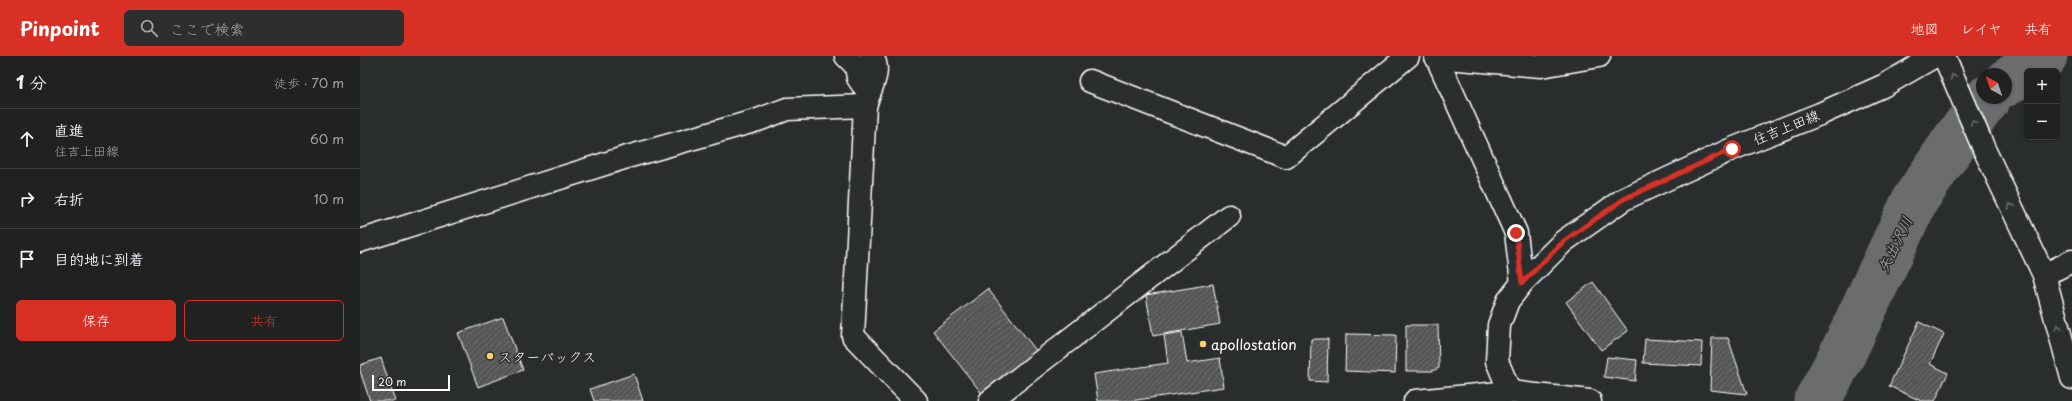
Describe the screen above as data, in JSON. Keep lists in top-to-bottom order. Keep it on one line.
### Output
{"streets":{"main road":["住吉上田線"]},"water":["矢出沢川"],"places":["apollostation","スターバックス"],"scale_bar":"20 m","north":"top left","page":{"header":"Pinpoint","search":"ここで検索","nav":["地図","レイヤ","共有"],"heading":["1 分","徒歩 · 70 m"],"map_buttons":["+","−"],"list":[["直進","住吉上田線","60 m"],["右折","10 m"],"目的地に到着"],"buttons":["保存","共有"],"scale":"20 m"}}
